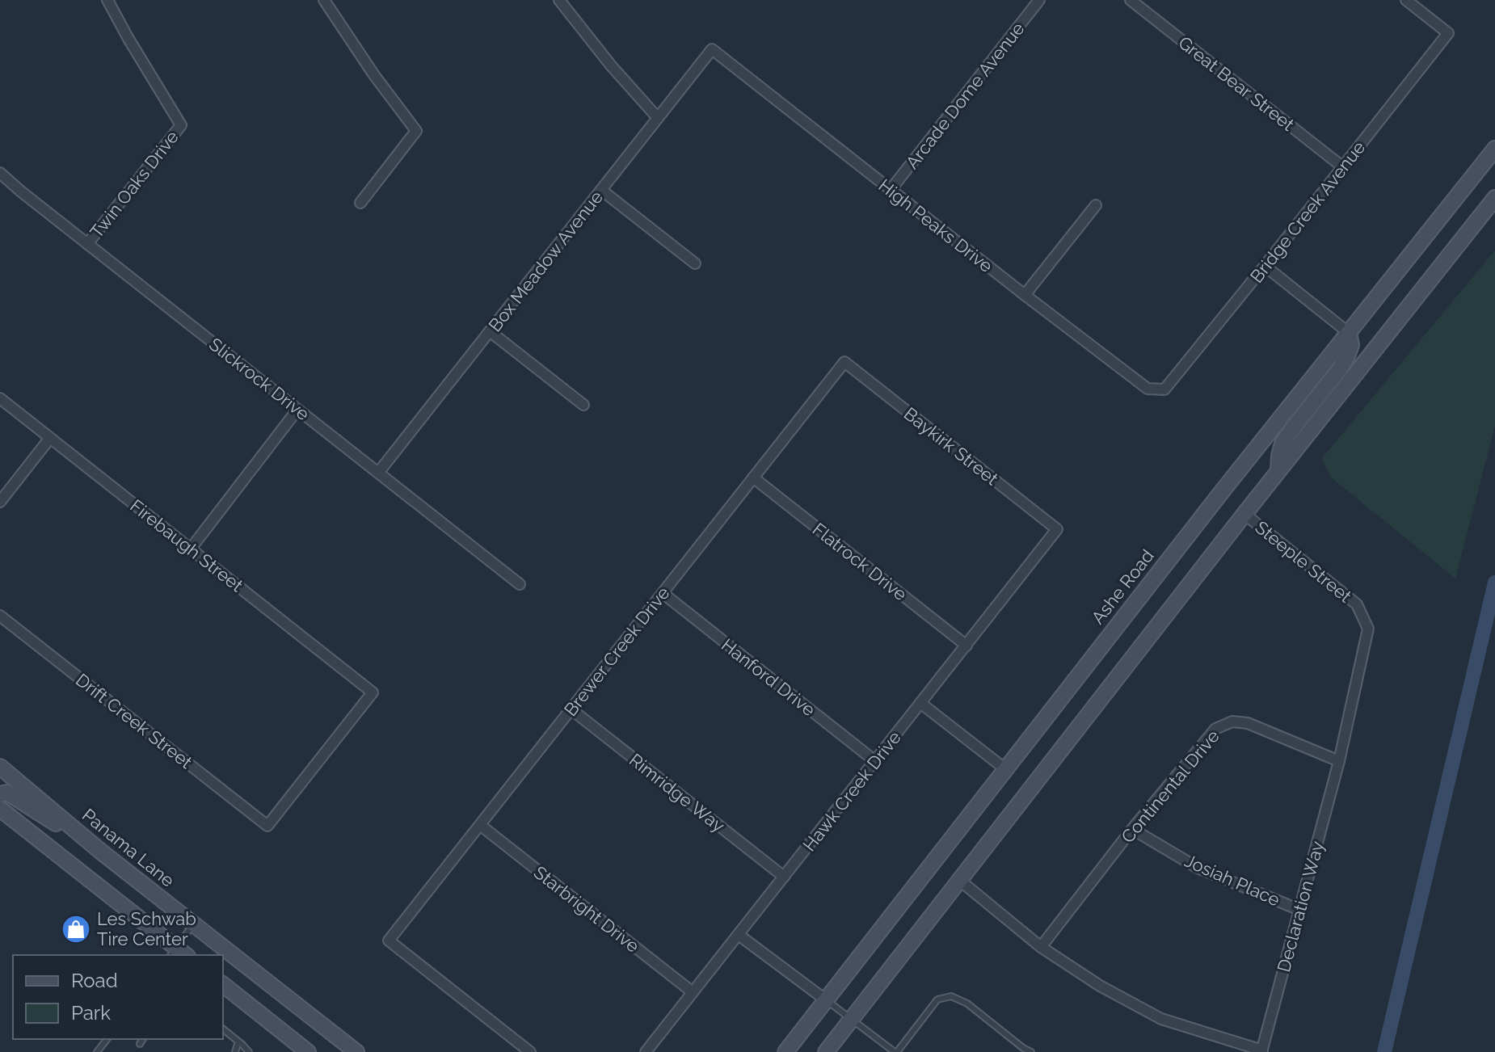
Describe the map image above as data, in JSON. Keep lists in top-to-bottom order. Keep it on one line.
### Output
{"streets":{"street":["Great Bear Street","Arcade Dome Avenue","Twin Oaks Drive","Bridge Creek Avenue","High Peaks Drive","Box Meadow Avenue","Slickrock Drive","Baykirk Street","Firebaugh Street","Flatrock Drive","Steeple Street","Ashe Road","Brewer Creek Drive","Hanford Drive","Drift Creek Street","Continental Drive","Hawk Creek Drive","Rimridge Way","Panama Lane","Josiah Place","Declaration Way","Starbright Drive"]},"crossings":[["Great Bear Street","Bridge Creek Avenue"],["Arcade Dome Avenue","High Peaks Drive"],["Twin Oaks Drive","Slickrock Drive"],["Bridge Creek Avenue","High Peaks Drive"],["High Peaks Drive","Box Meadow Avenue"],["Box Meadow Avenue","Slickrock Drive"],["Baykirk Street","Brewer Creek Drive"],["Baykirk Street","Hawk Creek Drive"],["Firebaugh Street","Drift Creek Street"],["Flatrock Drive","Brewer Creek Drive"],["Flatrock Drive","Hawk Creek Drive"],["Steeple Street","Continental Drive"],["Steeple Street","Declaration Way"],["Brewer Creek Drive","Hanford Drive"],["Brewer Creek Drive","Rimridge Way"],["Brewer Creek Drive","Starbright Drive"],["Hanford Drive","Hawk Creek Drive"],["Continental Drive","Josiah Place"],["Continental Drive","Declaration Way"],["Hawk Creek Drive","Rimridge Way"],["Hawk Creek Drive","Starbright Drive"],["Josiah Place","Declaration Way"]],"places":{"shop":["Les Schwab Tire Center"]},"legend":["Road","Park"]}
